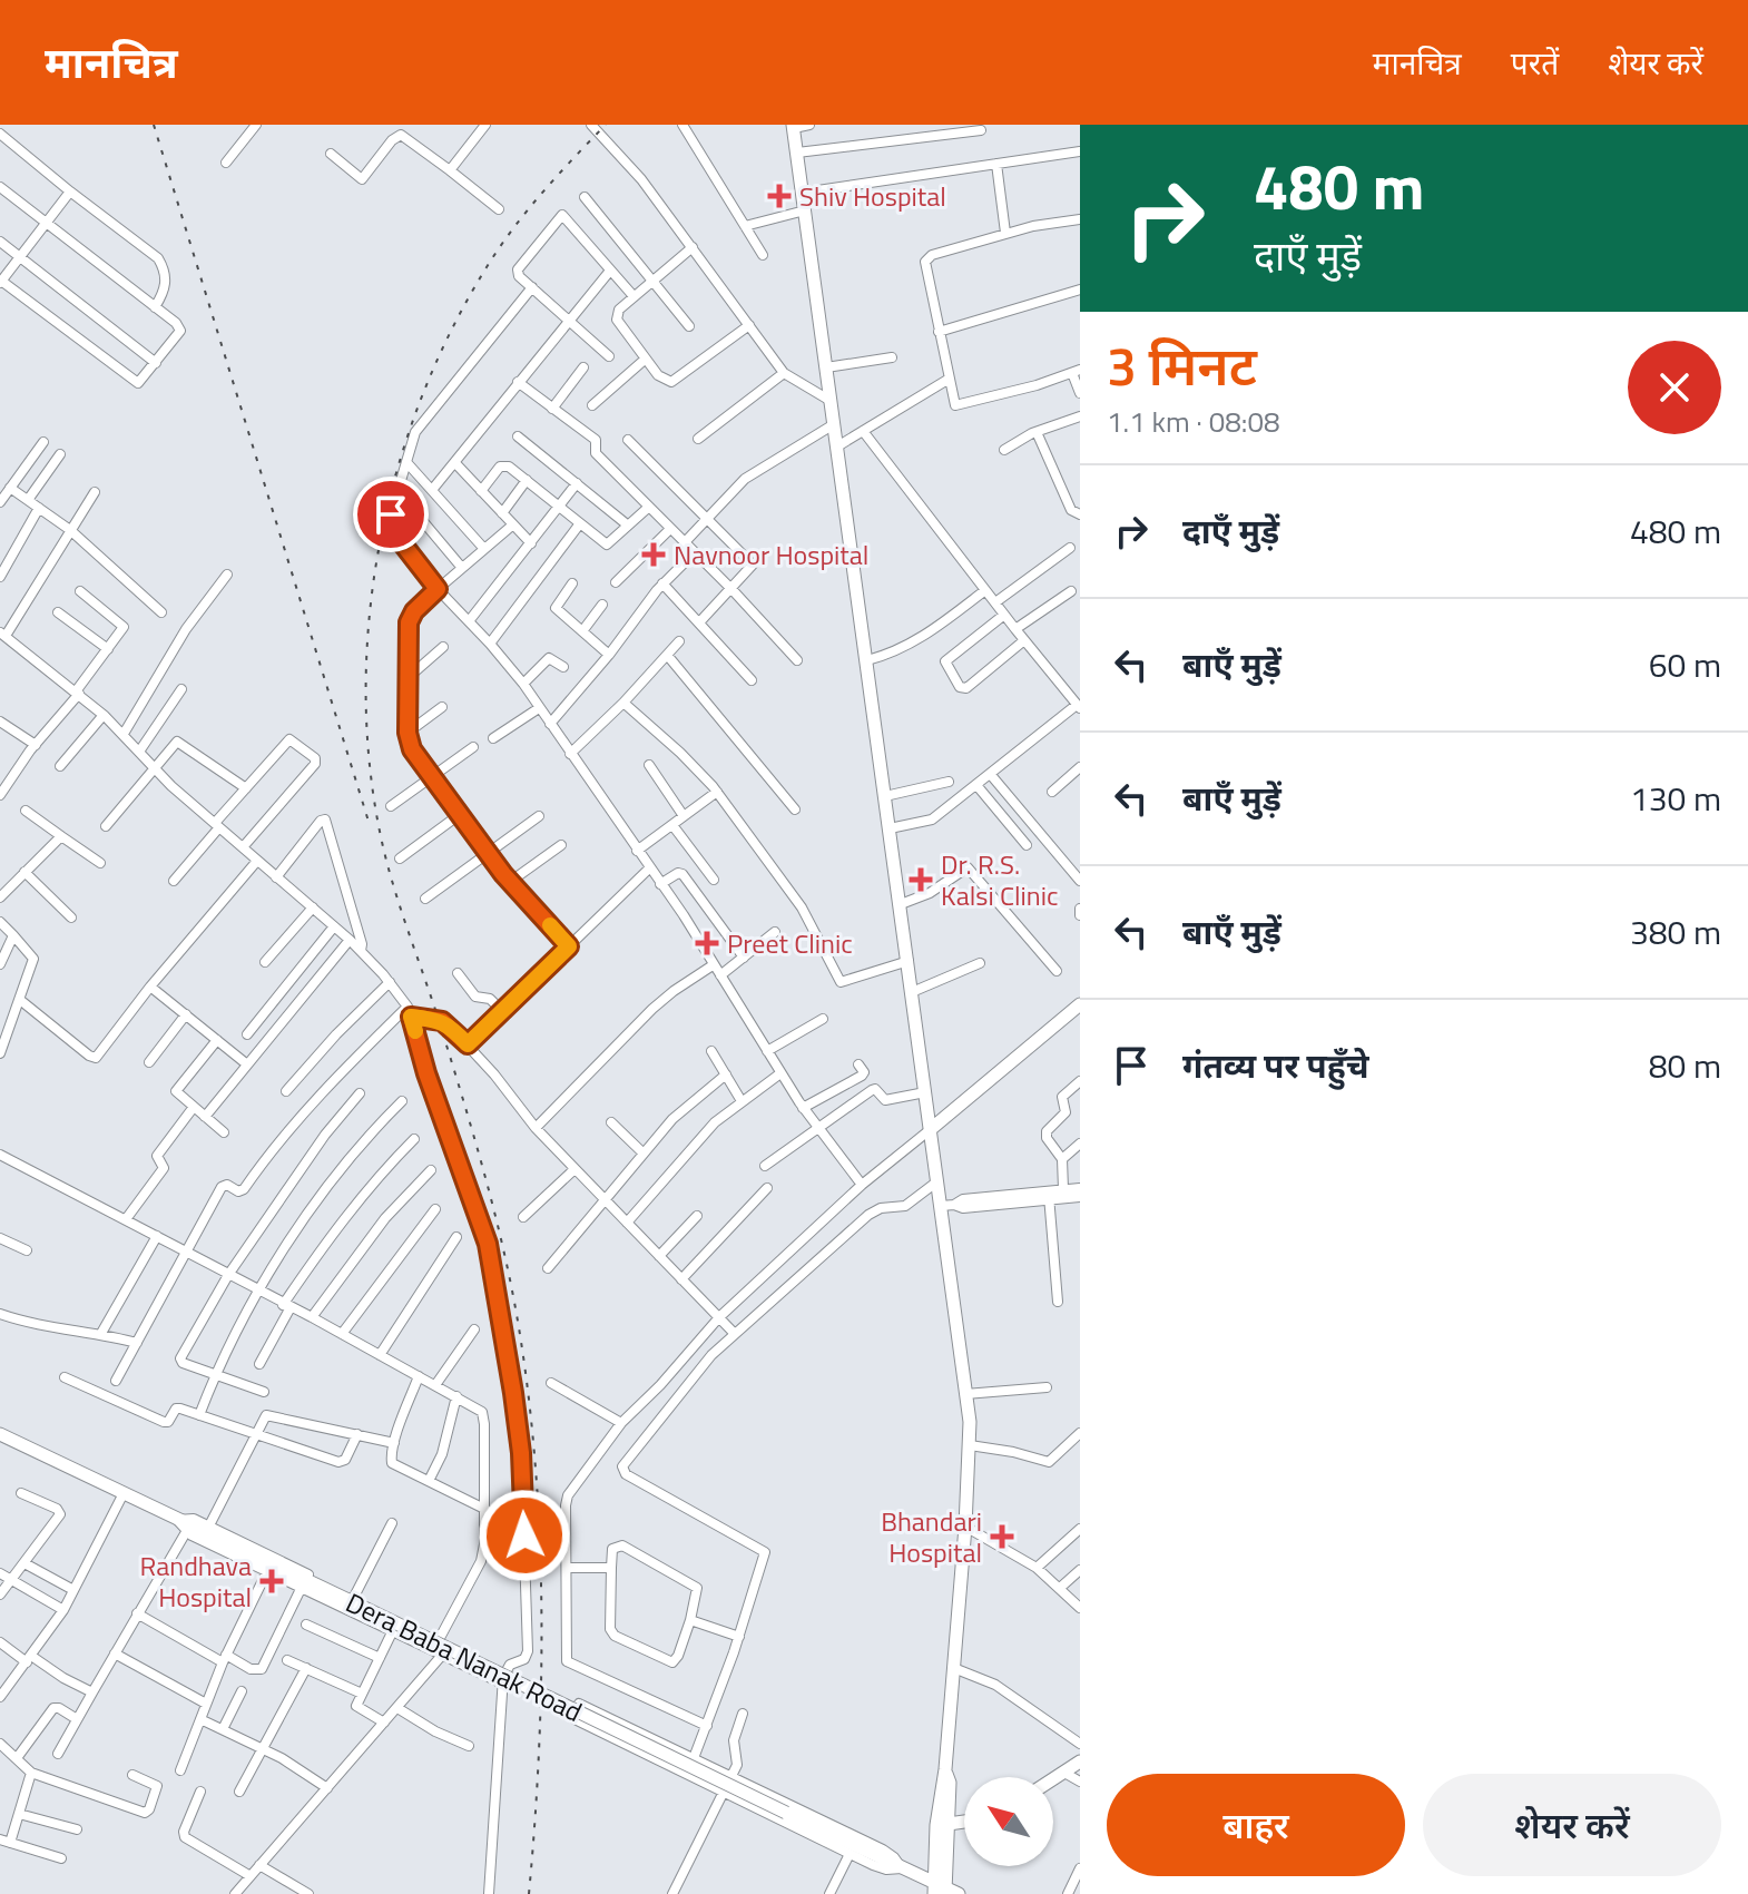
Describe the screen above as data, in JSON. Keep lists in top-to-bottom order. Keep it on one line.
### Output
{"streets":{"main road":["Dera Baba Nanak Road"]},"places":{"health":["Shiv Hospital","Navnoor Hospital","Dr. R.S. Kalsi Clinic","Preet Clinic","Bhandari Hospital","Randhava Hospital"]},"north":"top left","page":{"header":"मानचित्र","nav":["मानचित्र","परतें","शेयर करें"],"turn":["480 m","दाएँ मुड़ें"],"heading":["3 मिनट","1.1 km · 08:08"],"list":[{"name":"दाएँ मुड़ें","value":"480 m"},{"name":"बाएँ मुड़ें","value":"60 m"},{"name":"बाएँ मुड़ें","value":"130 m"},{"name":"बाएँ मुड़ें","value":"380 m"},{"name":"गंतव्य पर पहुँचे","value":"80 m"}],"buttons":["बाहर","शेयर करें"]}}
